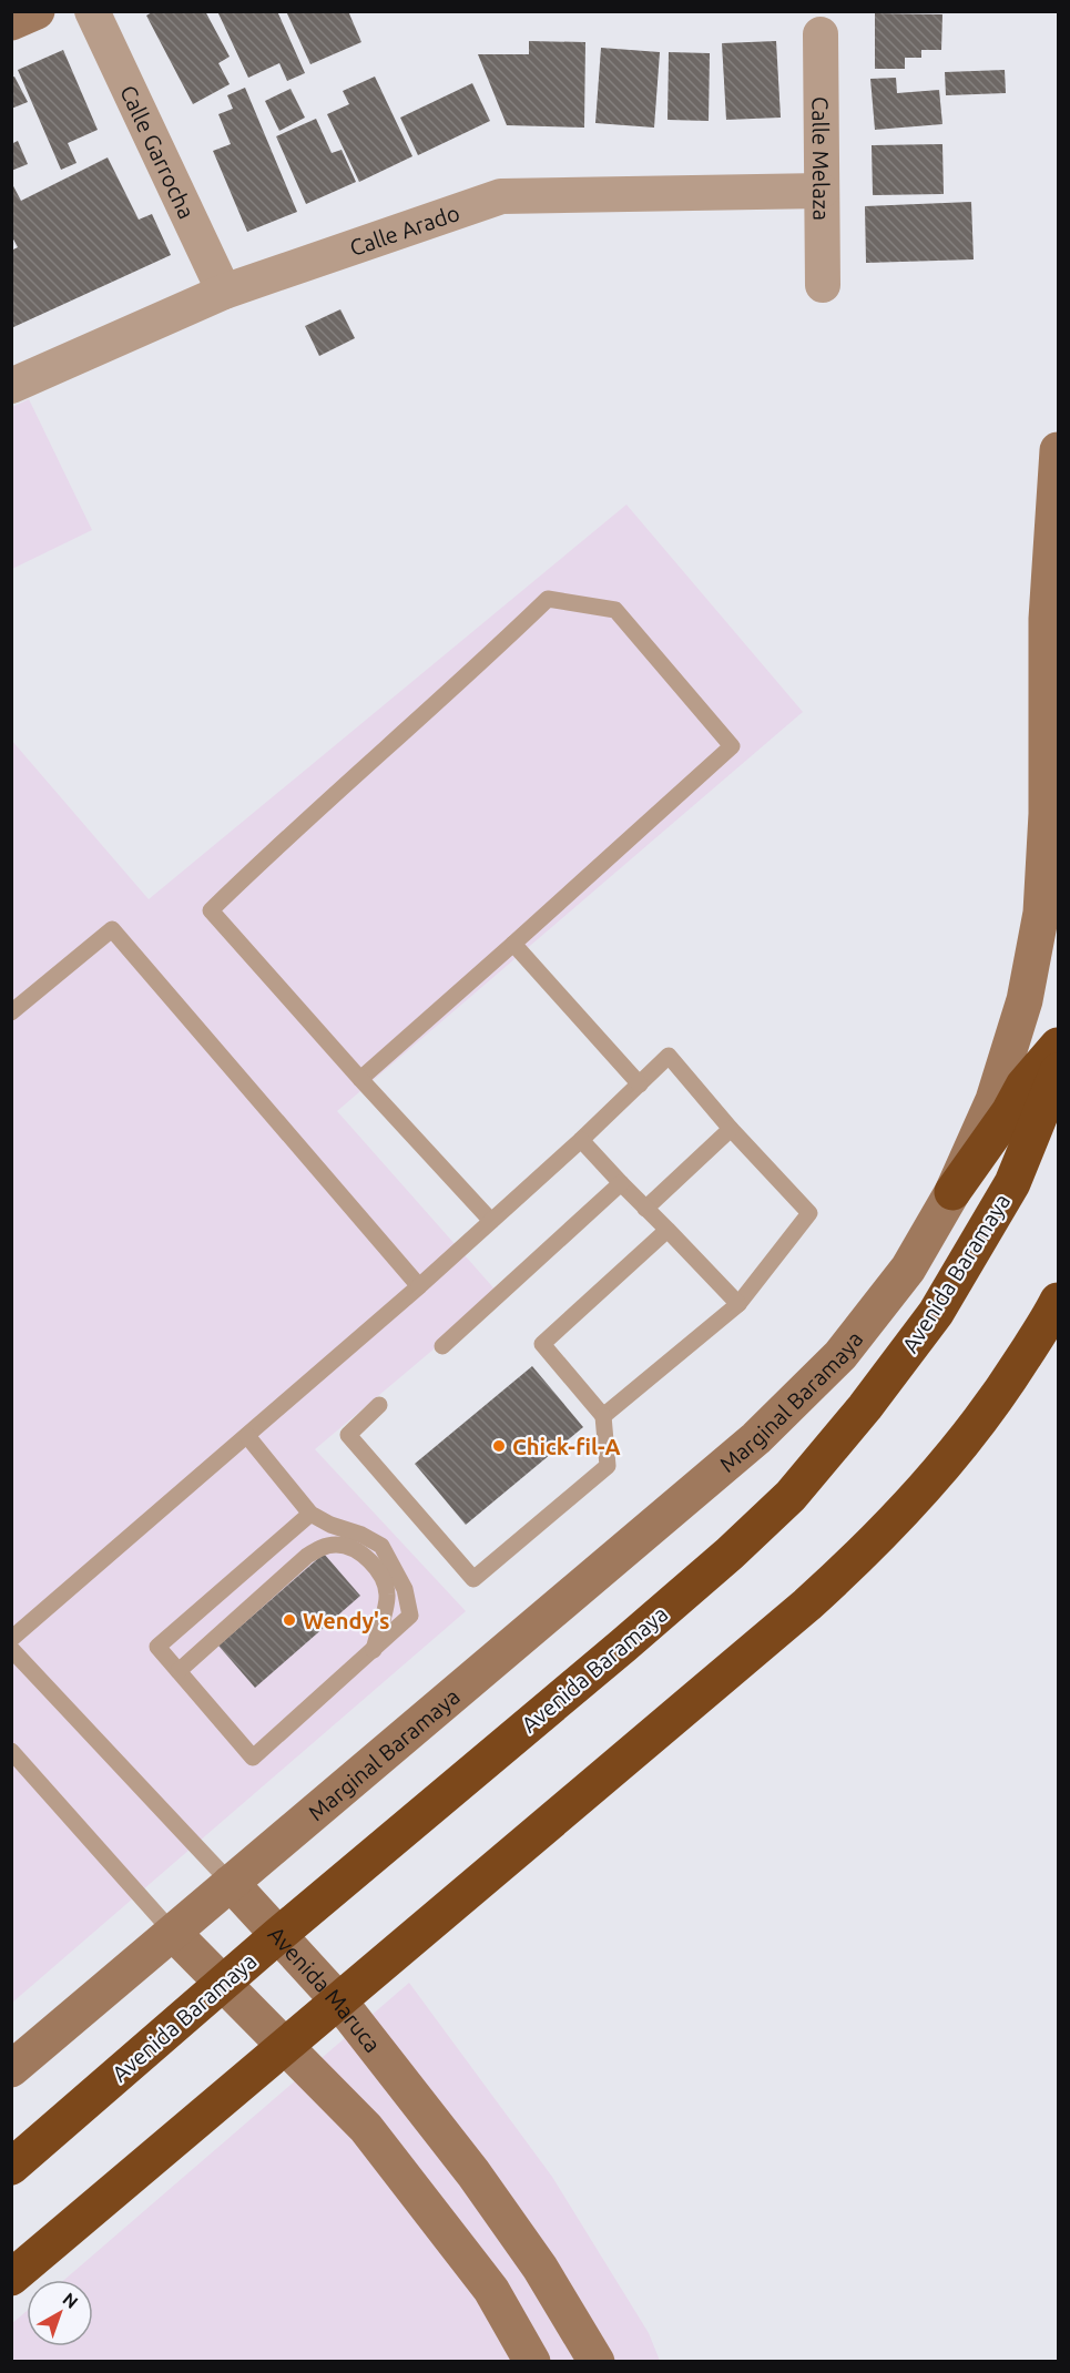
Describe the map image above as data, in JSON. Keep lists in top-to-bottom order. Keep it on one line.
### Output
{"streets":{"highway":["Avenida Baramaya"],"street":["Calle Garrocha","Calle Melaza","Calle Arado","Marginal Baramaya","Avenida Maruca"]},"crossings":[["Calle Garrocha","Calle Arado"],["Calle Melaza","Calle Arado"],["Avenida Baramaya","Avenida Maruca"],["Marginal Baramaya","Avenida Maruca"]],"places":["Chick-fil-A","Wendy's"],"north":"top right"}
